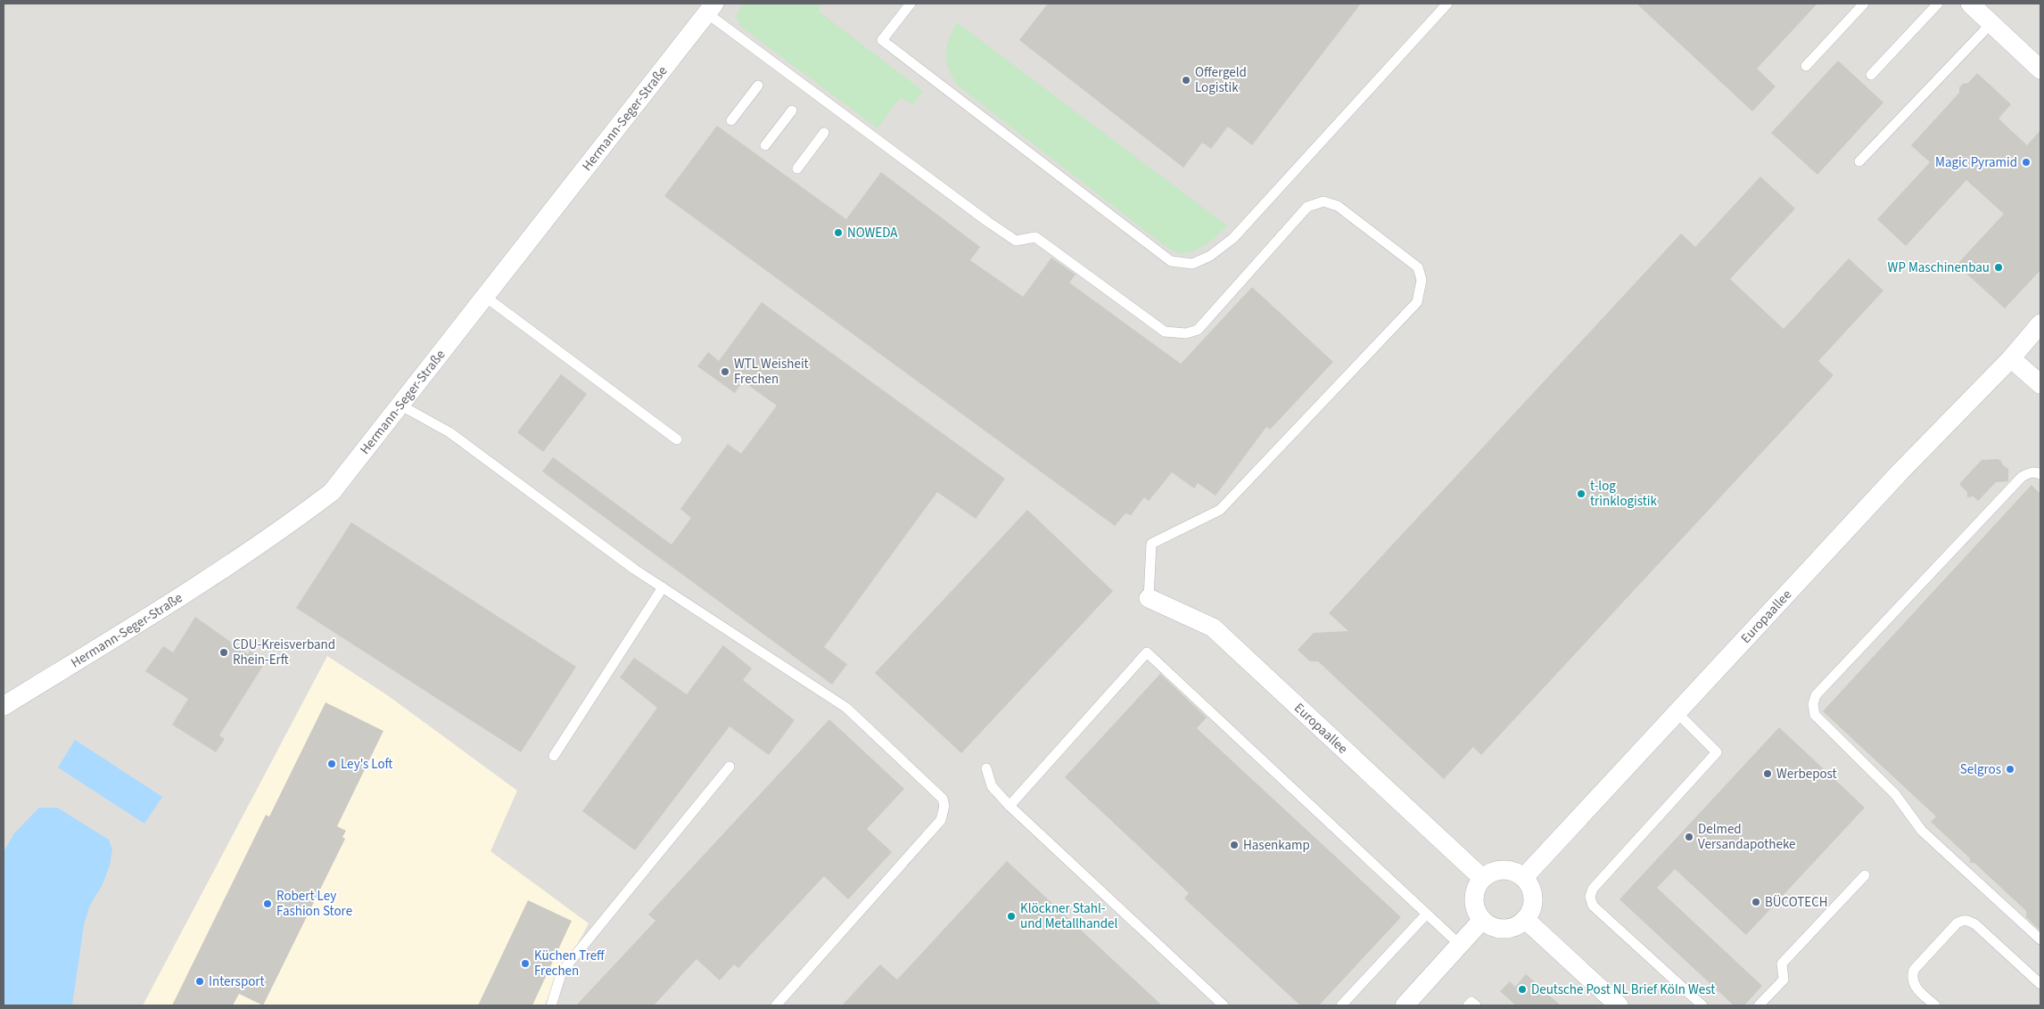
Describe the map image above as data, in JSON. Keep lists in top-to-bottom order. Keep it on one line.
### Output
{"streets":{"street":["Hermann-Seger-Straße","Europaallee"]},"places":["Offergeld Logistik","Magic Pyramid","NOWEDA","WP Maschinenbau","WTL Weisheit Frechen","t-log trinklogistik","CDU-Kreisverband Rhein-Erft","Ley's Loft","Selgros","Werbepost","Delmed Versandapotheke","Hasenkamp","BÜCOTECH","Robert Ley Fashion Store","Klöckner Stahl- und Metallhandel","Küchen Treff Frechen","Intersport","Deutsche Post NL Brief Köln West"]}
